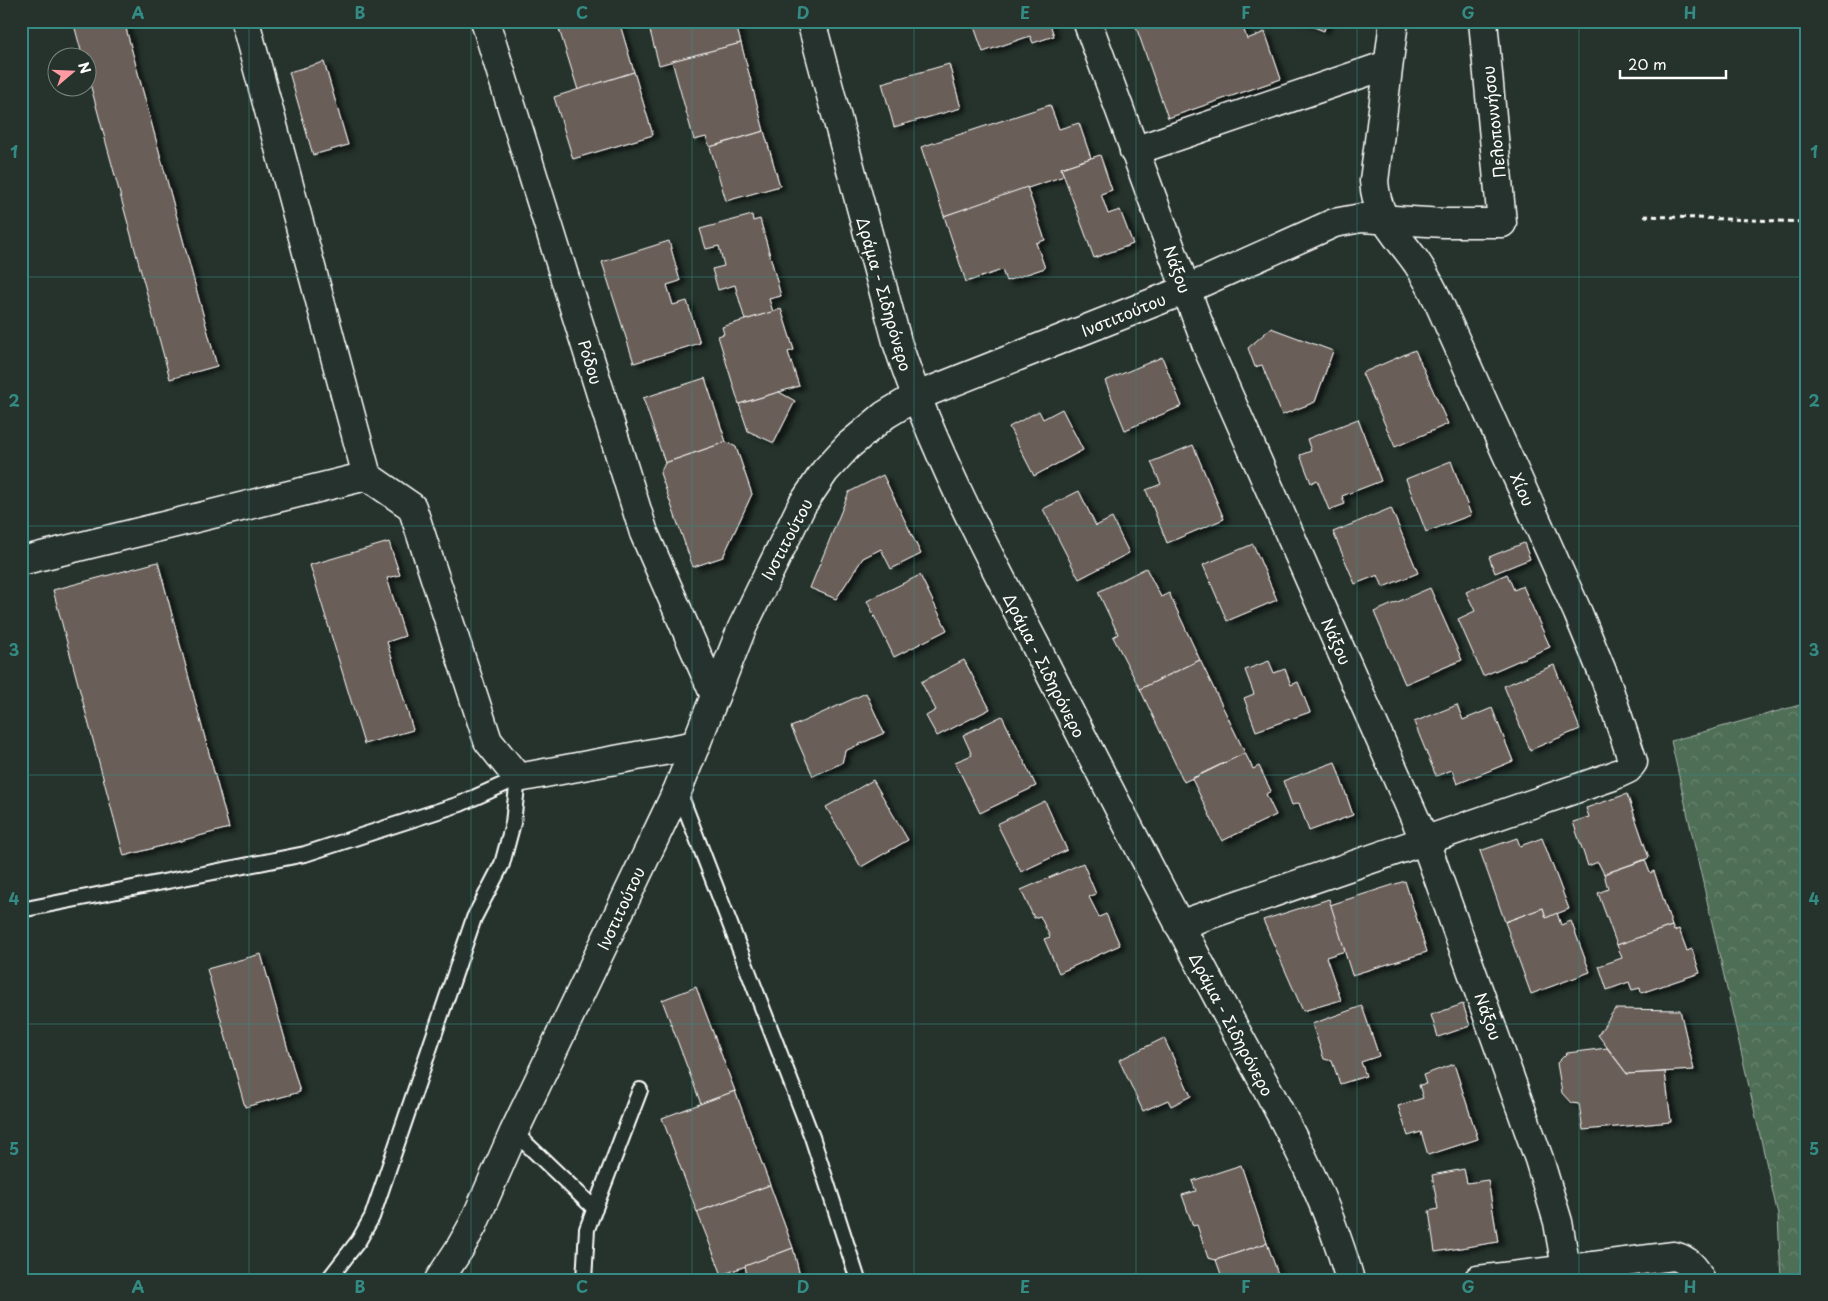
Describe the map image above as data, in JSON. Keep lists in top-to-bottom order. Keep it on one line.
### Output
{"streets":{"street":["Πελοποννήσου","Νάξου","Δράμα - Σιδηρόνερο","Ινστιτούτου","Ρόδου","Χίου"]},"crossings":[["Πελοποννήσου","Ινστιτούτου"],["Νάξου","Ινστιτούτου"],["Νάξου","Χίου"],["Δράμα - Σιδηρόνερο","Ινστιτούτου"],["Ινστιτούτου","Ρόδου"],["Ινστιτούτου","Χίου"]],"scale_bar":"20 m","north":"right","grid":{"columns":["A","B","C","D","E","F","G","H"],"rows":["1","2","3","4","5"]}}
